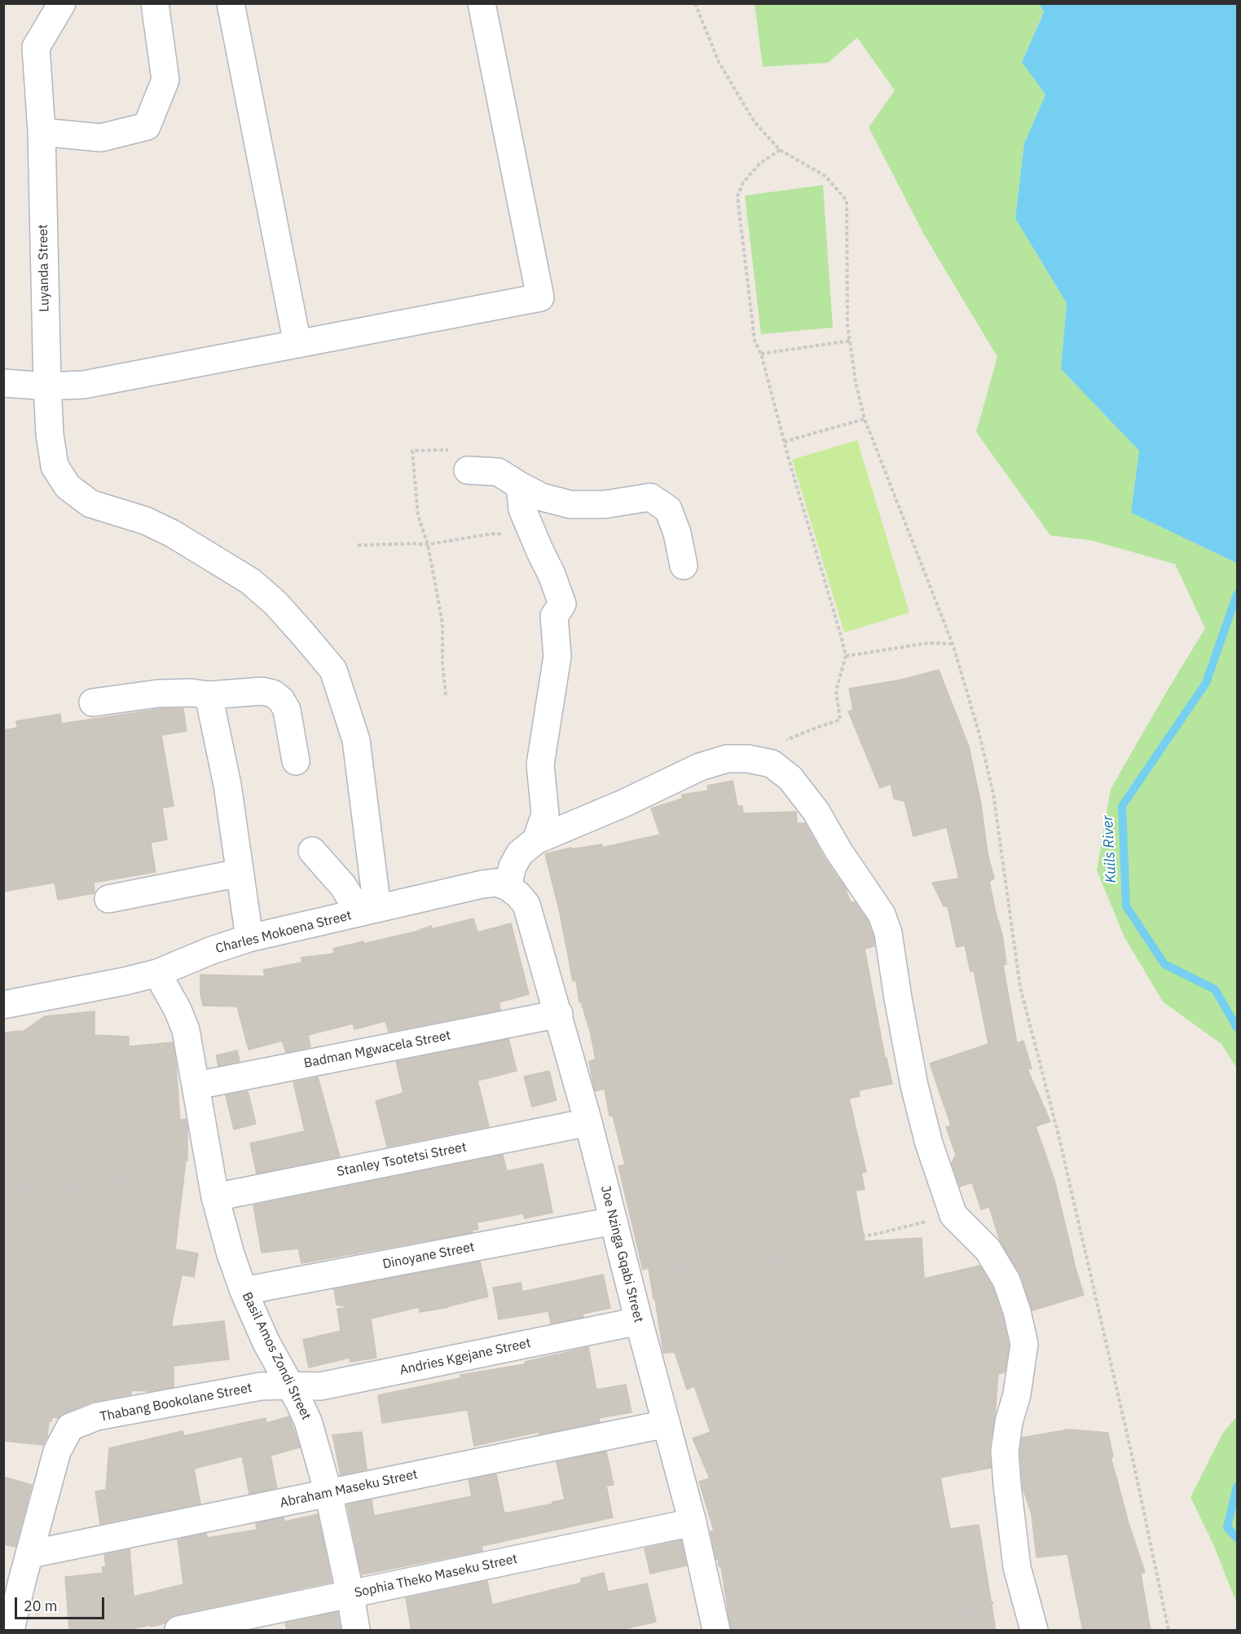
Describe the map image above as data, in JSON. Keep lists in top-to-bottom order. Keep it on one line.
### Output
{"streets":{"street":["Luyanda Street","Charles Mokoena Street","Badman Mgwacela Street","Stanley Tsotetsi Street","Joe Nzinga Gqabi Street","Dinoyane Street","Basil Amos Zondi Street","Andries Kgejane Street","Thabang Bookolane Street","Abraham Maseku Street","Sophia Theko Maseku Street"]},"crossings":[["Luyanda Street","Charles Mokoena Street"],["Charles Mokoena Street","Joe Nzinga Gqabi Street"],["Charles Mokoena Street","Basil Amos Zondi Street"],["Badman Mgwacela Street","Joe Nzinga Gqabi Street"],["Badman Mgwacela Street","Basil Amos Zondi Street"],["Stanley Tsotetsi Street","Joe Nzinga Gqabi Street"],["Stanley Tsotetsi Street","Basil Amos Zondi Street"],["Joe Nzinga Gqabi Street","Dinoyane Street"],["Joe Nzinga Gqabi Street","Andries Kgejane Street"],["Joe Nzinga Gqabi Street","Abraham Maseku Street"],["Joe Nzinga Gqabi Street","Sophia Theko Maseku Street"],["Dinoyane Street","Basil Amos Zondi Street"],["Basil Amos Zondi Street","Andries Kgejane Street"],["Basil Amos Zondi Street","Thabang Bookolane Street"],["Basil Amos Zondi Street","Abraham Maseku Street"],["Basil Amos Zondi Street","Sophia Theko Maseku Street"],["Andries Kgejane Street","Thabang Bookolane Street"],["Thabang Bookolane Street","Abraham Maseku Street"]],"water":["Kuils River"],"scale_bar":"20 m"}
